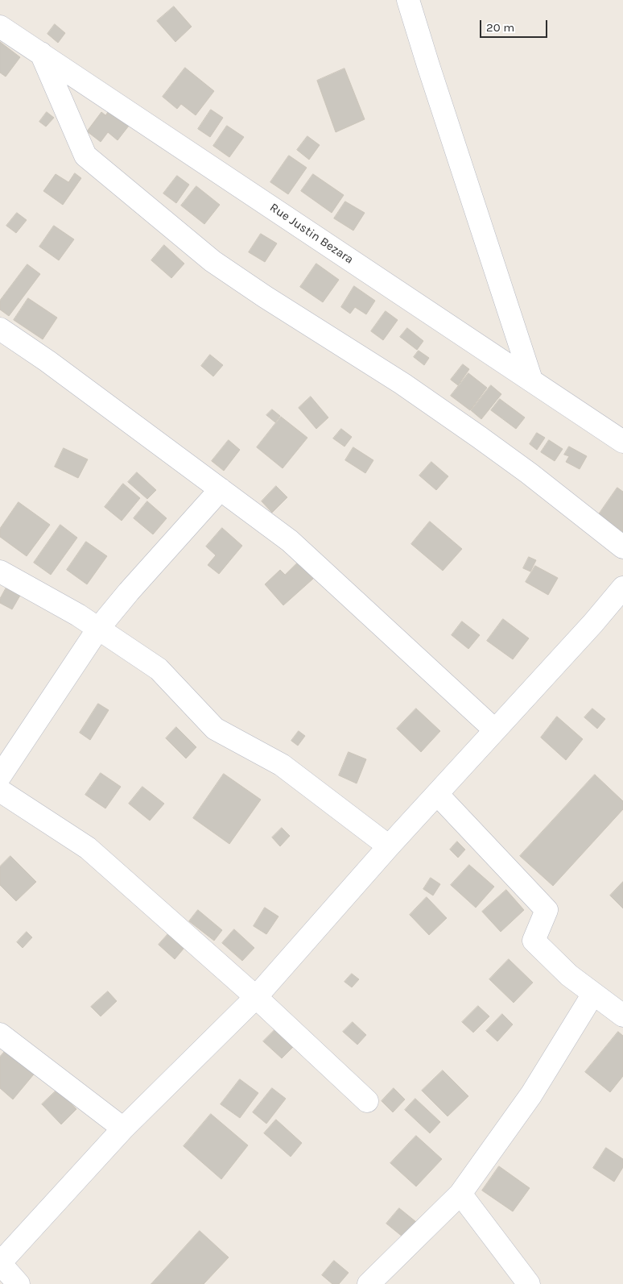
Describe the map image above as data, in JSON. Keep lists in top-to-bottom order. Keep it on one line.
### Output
{"streets":{"street":["Rue Justin Bezara"]},"scale_bar":"20 m"}
